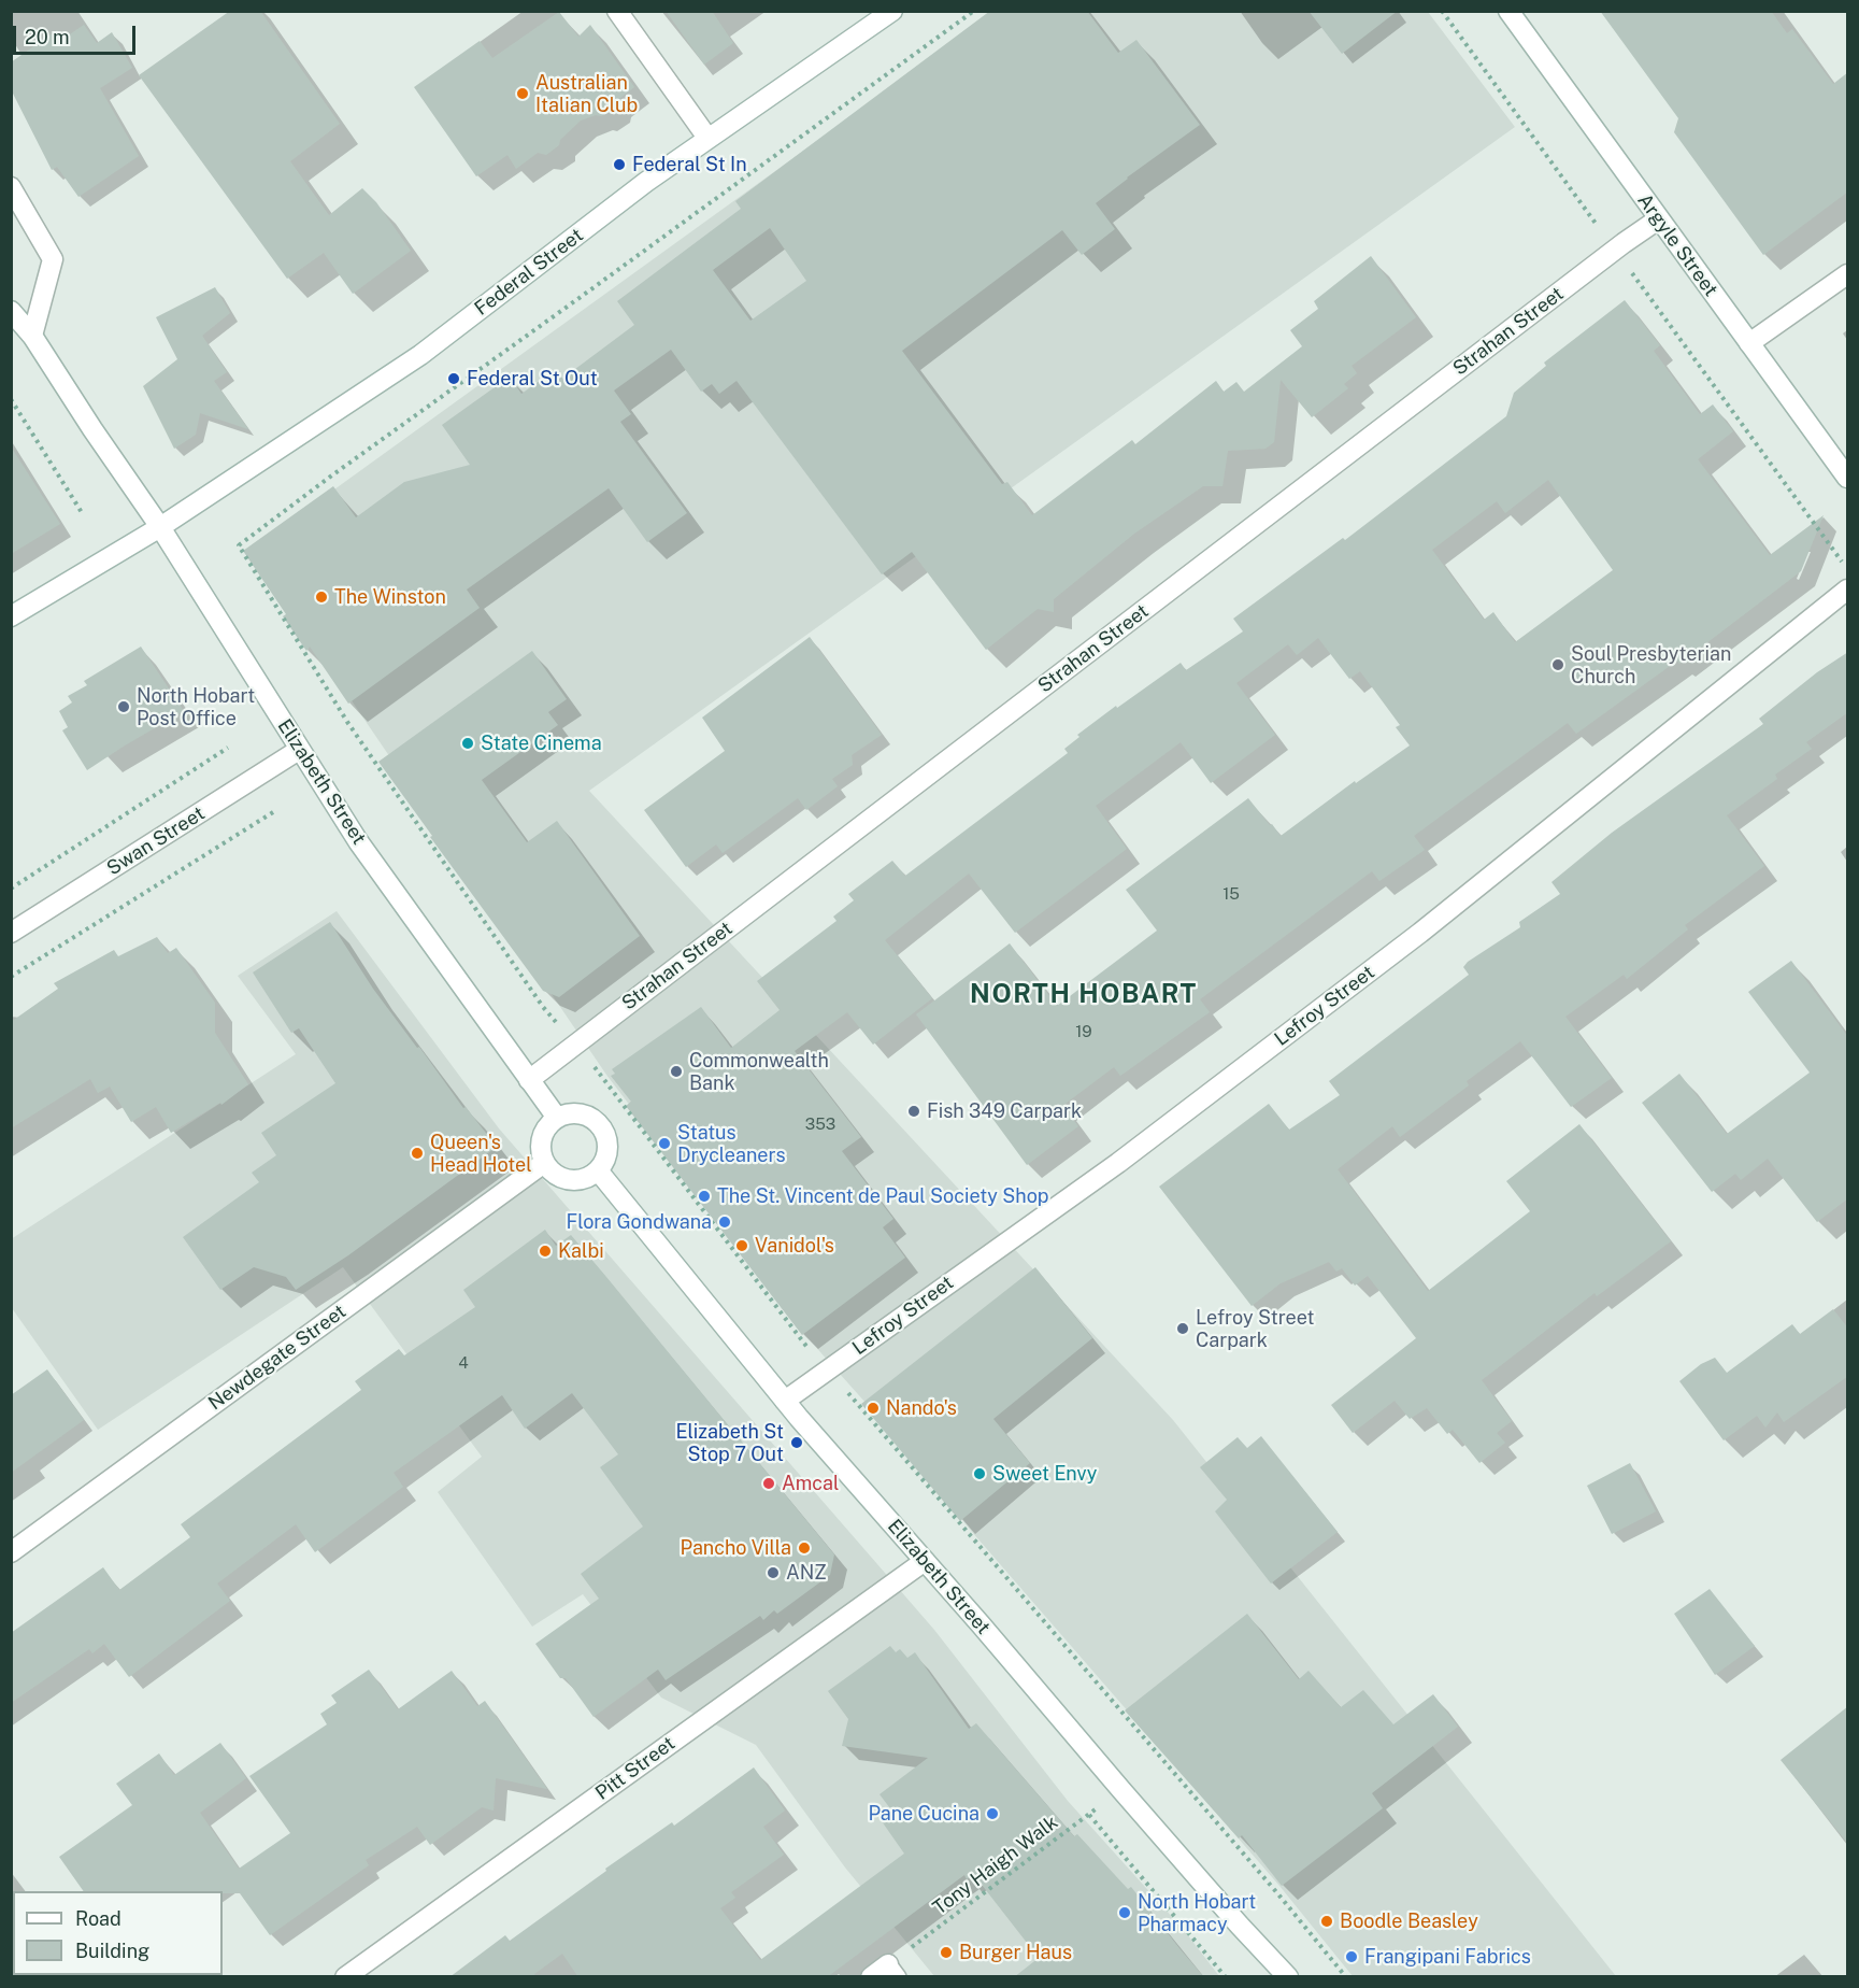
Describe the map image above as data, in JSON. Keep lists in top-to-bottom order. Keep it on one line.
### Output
{"streets":{"street":["Argyle Street","Federal Street","Strahan Street","Elizabeth Street","Swan Street","Lefroy Street","Newdegate Street","Pitt Street"],"path":["Tony Haigh Walk"]},"crossings":[["Argyle Street","Strahan Street"],["Federal Street","Elizabeth Street"],["Strahan Street","Elizabeth Street"],["Elizabeth Street","Swan Street"],["Elizabeth Street","Lefroy Street"],["Elizabeth Street","Newdegate Street"],["Elizabeth Street","Pitt Street"],["Elizabeth Street","Tony Haigh Walk"]],"districts":["NORTH HOBART"],"places":["Australian Italian Club","Federal St In","Federal St Out","The Winston","Soul Presbyterian Church","North Hobart Post Office","State Cinema","Commonwealth Bank","Fish 349 Carpark","Status Drycleaners","Queen's Head Hotel","The St. Vincent de Paul Society Shop","Flora Gondwana","Vanidol's","Kalbi","Lefroy Street Carpark","Nando's","Elizabeth St Stop 7 Out","Sweet Envy","Amcal","Pancho Villa","ANZ","Pane Cucina","North Hobart Pharmacy","Boodle Beasley","Burger Haus","Frangipani Fabrics"],"house_numbers":["15","19","353","4"],"legend":["Road","Building"],"scale_bar":"20 m"}
